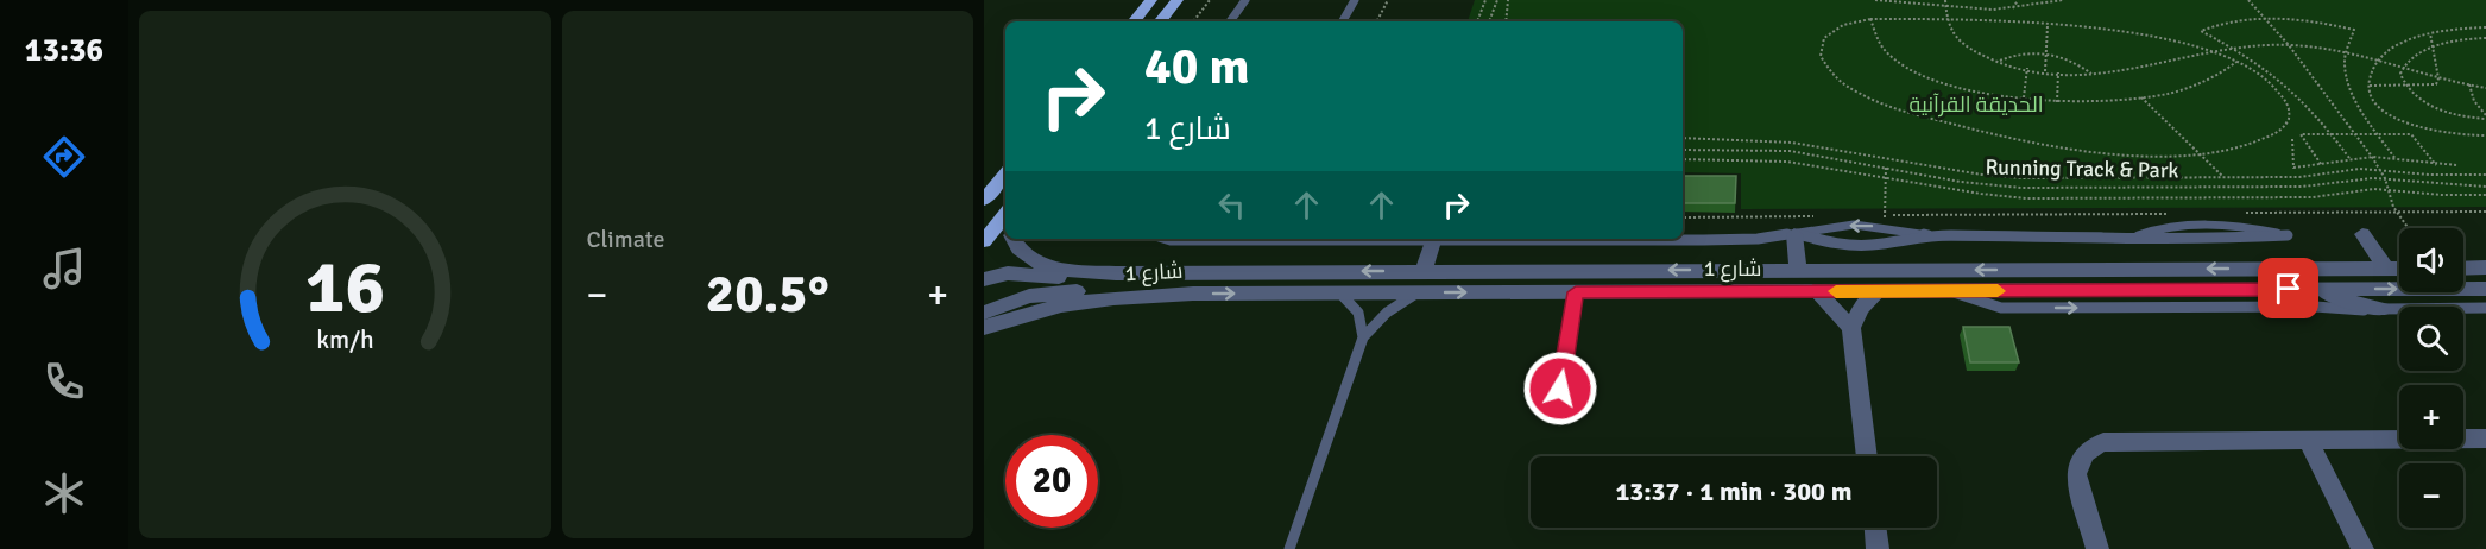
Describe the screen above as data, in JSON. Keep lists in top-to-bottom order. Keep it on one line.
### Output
{"streets":{"street":["شارع 1"],"path":["Running Track & Park"]},"parks":["الحديقة القرآنية"],"page":{"tabs":"13:36","tile":"Climate","turn":["40 m","شارع 1"],"map_buttons":["+","−"],"heat":["−","20.5°","+"],"limit":"20","trip":"13:37 · 1 min · 300 m","gauge":["16","km/h"]}}
